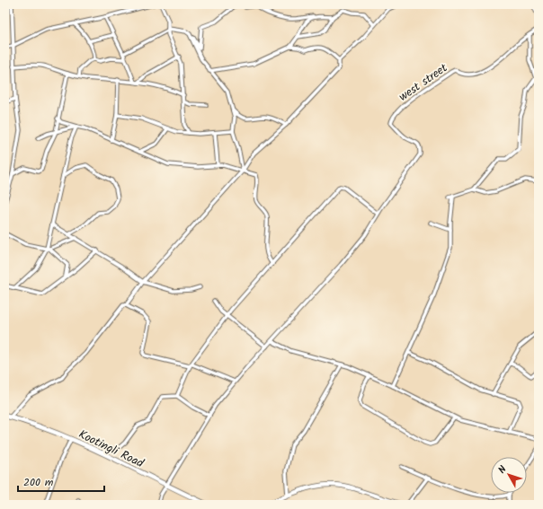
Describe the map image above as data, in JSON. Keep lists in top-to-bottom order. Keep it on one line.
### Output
{"streets":{"street":["west street","Kootingli Road"]},"scale_bar":"200 m","north":"top left"}
